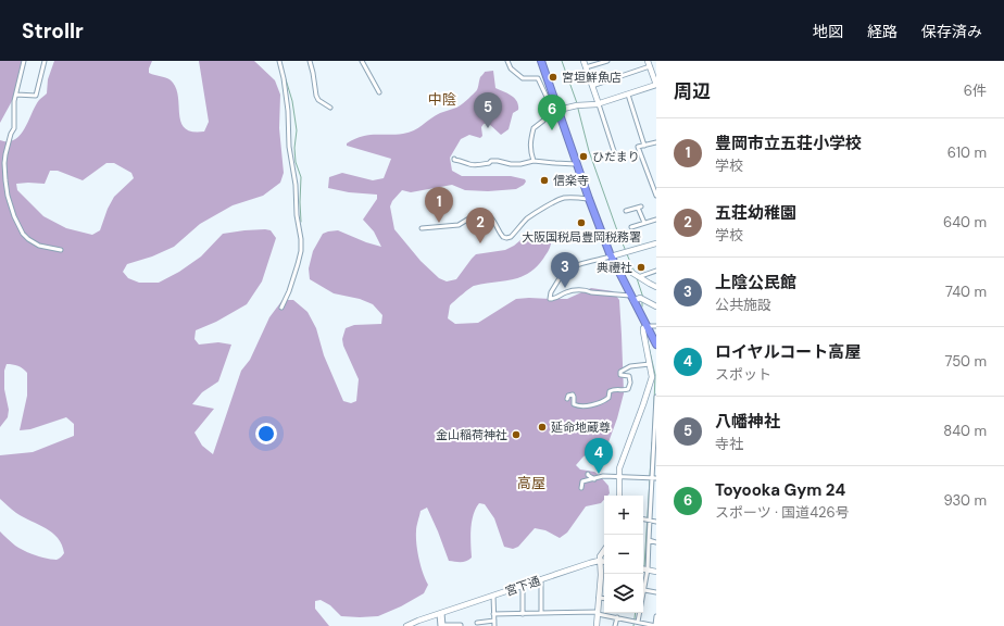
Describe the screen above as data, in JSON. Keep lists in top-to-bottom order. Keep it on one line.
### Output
{"streets":{"street":["宮下通"]},"districts":["中陰","高屋"],"places":["宮垣鮮魚店","ひだまり","信楽寺","大阪国税局豊岡税務署","典禮社","延命地蔵尊","金山稲荷神社"],"page":{"header":"Strollr","nav":["地図","経路","保存済み"],"heading":["周辺","6件"],"pins":["5","6","1","2","3","4"],"list":[{"mark":"1","name":"豊岡市立五荘小学校","note":"学校","value":"610 m"},{"mark":"2","name":"五荘幼稚園","note":"学校","value":"640 m"},{"mark":"3","name":"上陰公民館","note":"公共施設","value":"740 m"},{"mark":"4","name":"ロイヤルコート高屋","note":"スポット","value":"750 m"},{"mark":"5","name":"八幡神社","note":"寺社","value":"840 m"},{"mark":"6","name":"Toyooka Gym 24","note":"スポーツ · 国道426号","value":"930 m"}],"map_buttons":["+","−"]}}
